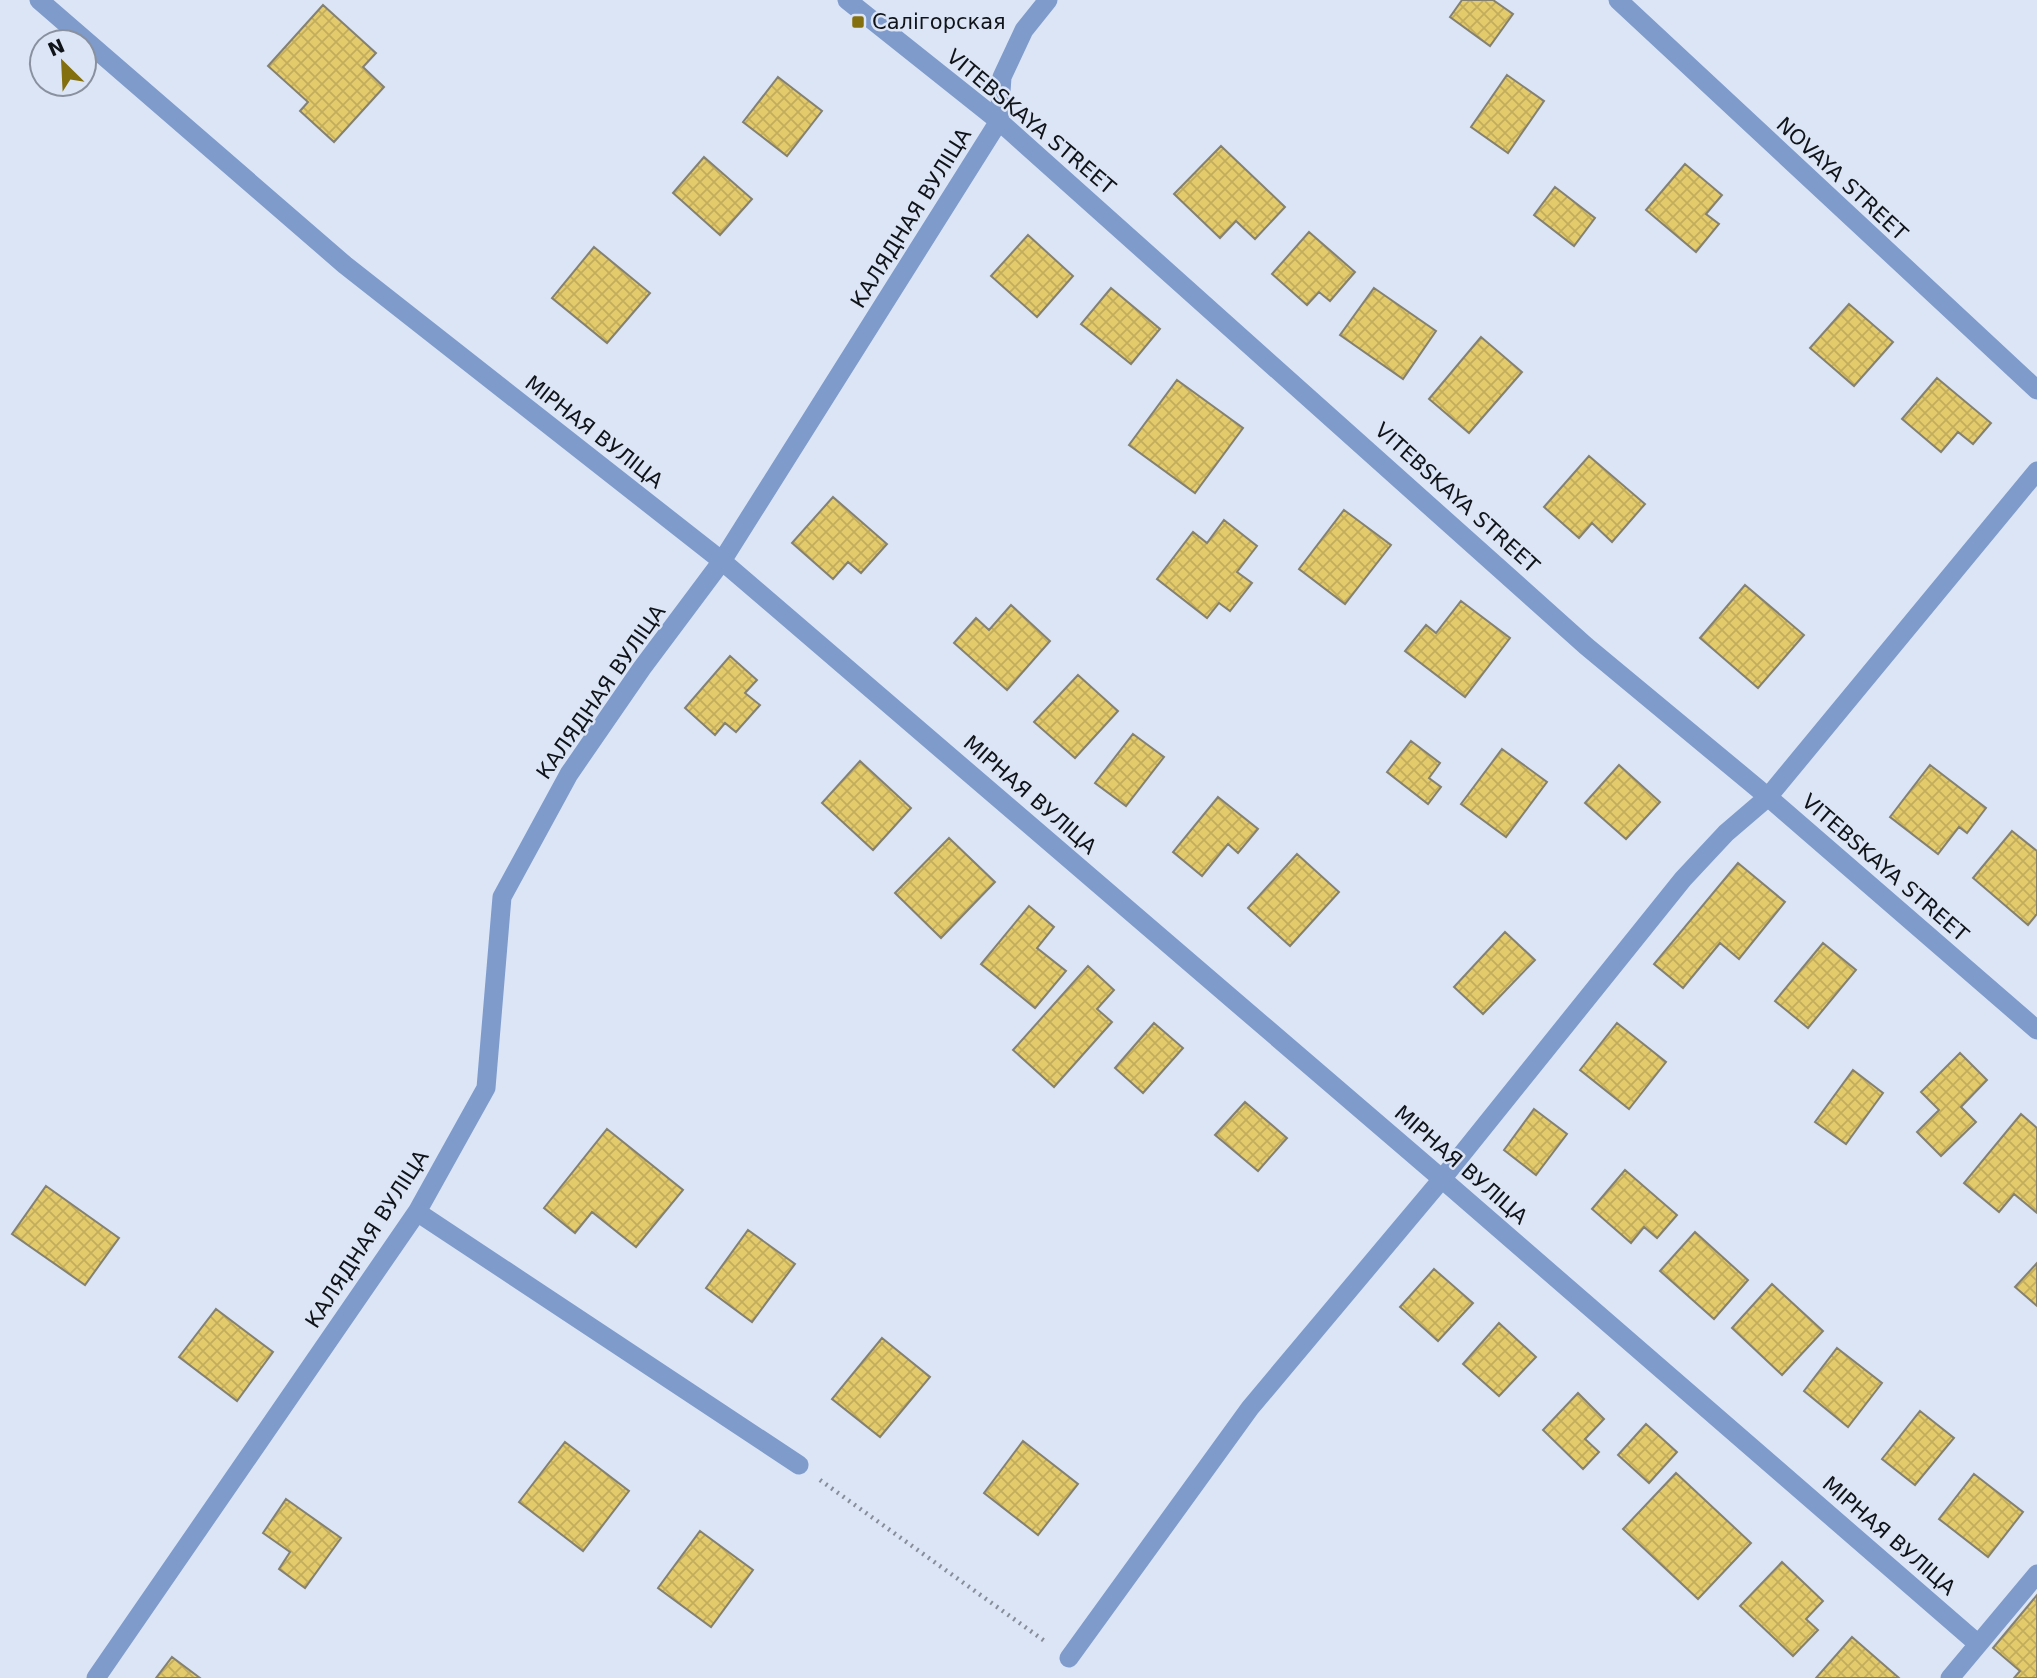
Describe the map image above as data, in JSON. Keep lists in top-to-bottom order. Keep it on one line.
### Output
{"streets":{"street":["VITEBSKAYA STREET","NOVAYA STREET","КАЛЯДНАЯ ВУЛІЦА","МІРНАЯ ВУЛІЦА"]},"crossings":[["VITEBSKAYA STREET","КАЛЯДНАЯ ВУЛІЦА"],["КАЛЯДНАЯ ВУЛІЦА","МІРНАЯ ВУЛІЦА"]],"places":{"transit":["Салігорская"]},"north":"top left"}
